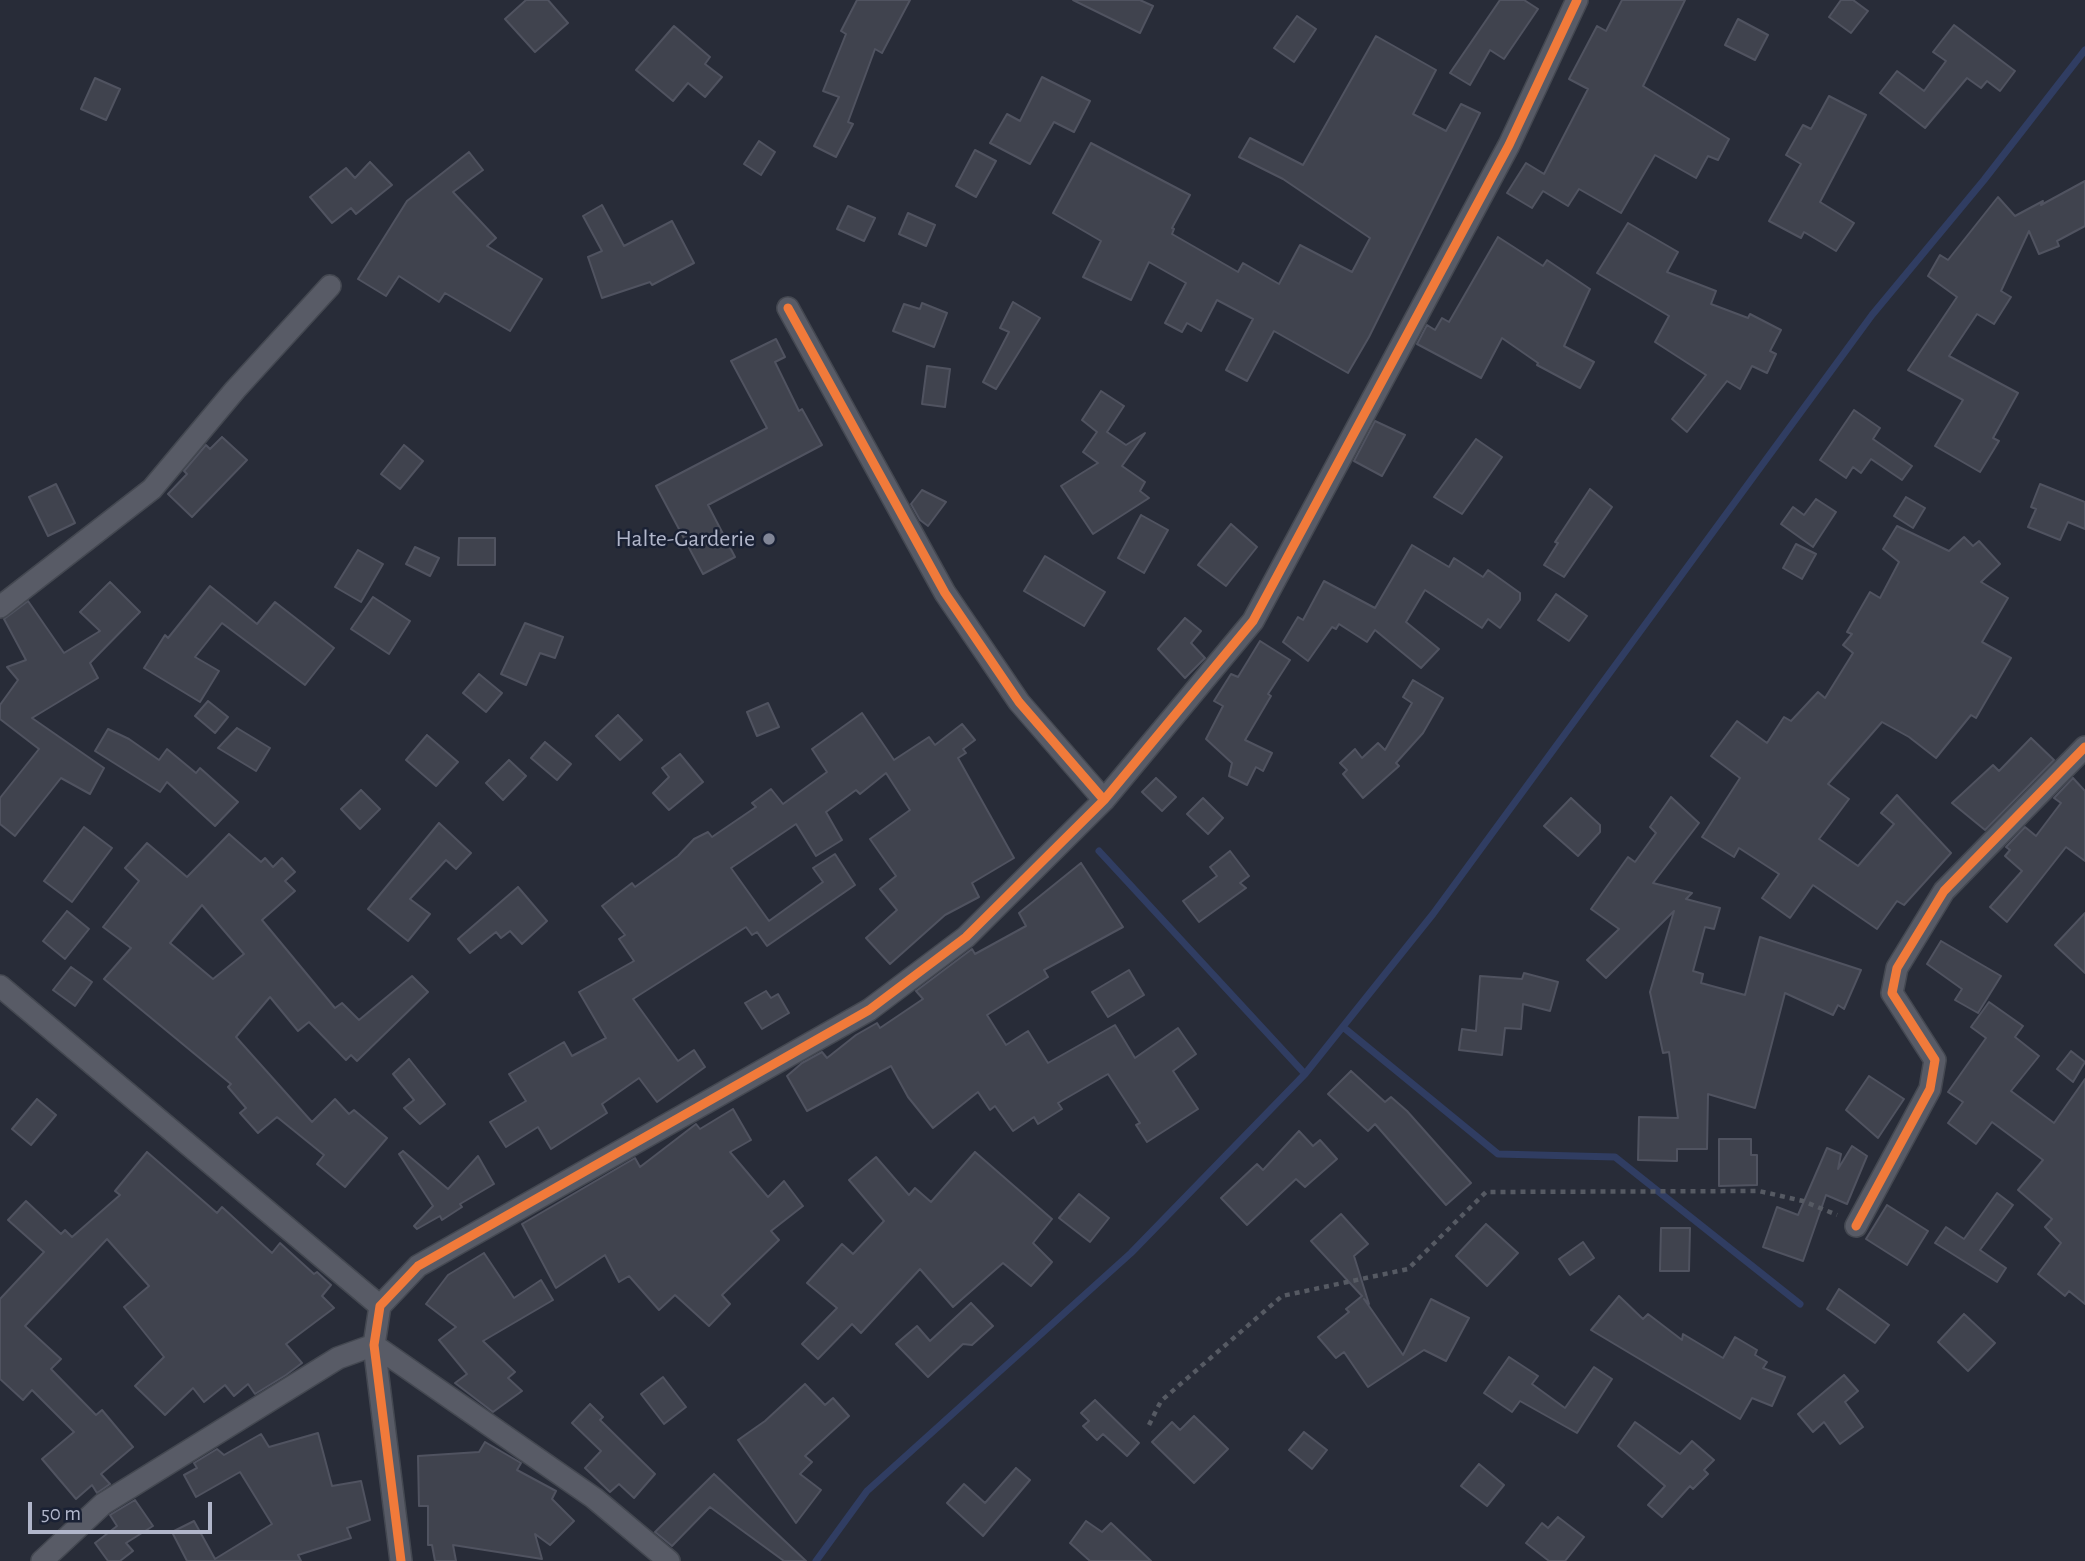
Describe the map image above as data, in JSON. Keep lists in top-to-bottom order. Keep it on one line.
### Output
{"places":["Halte-Garderie"],"scale_bar":"50 m"}
